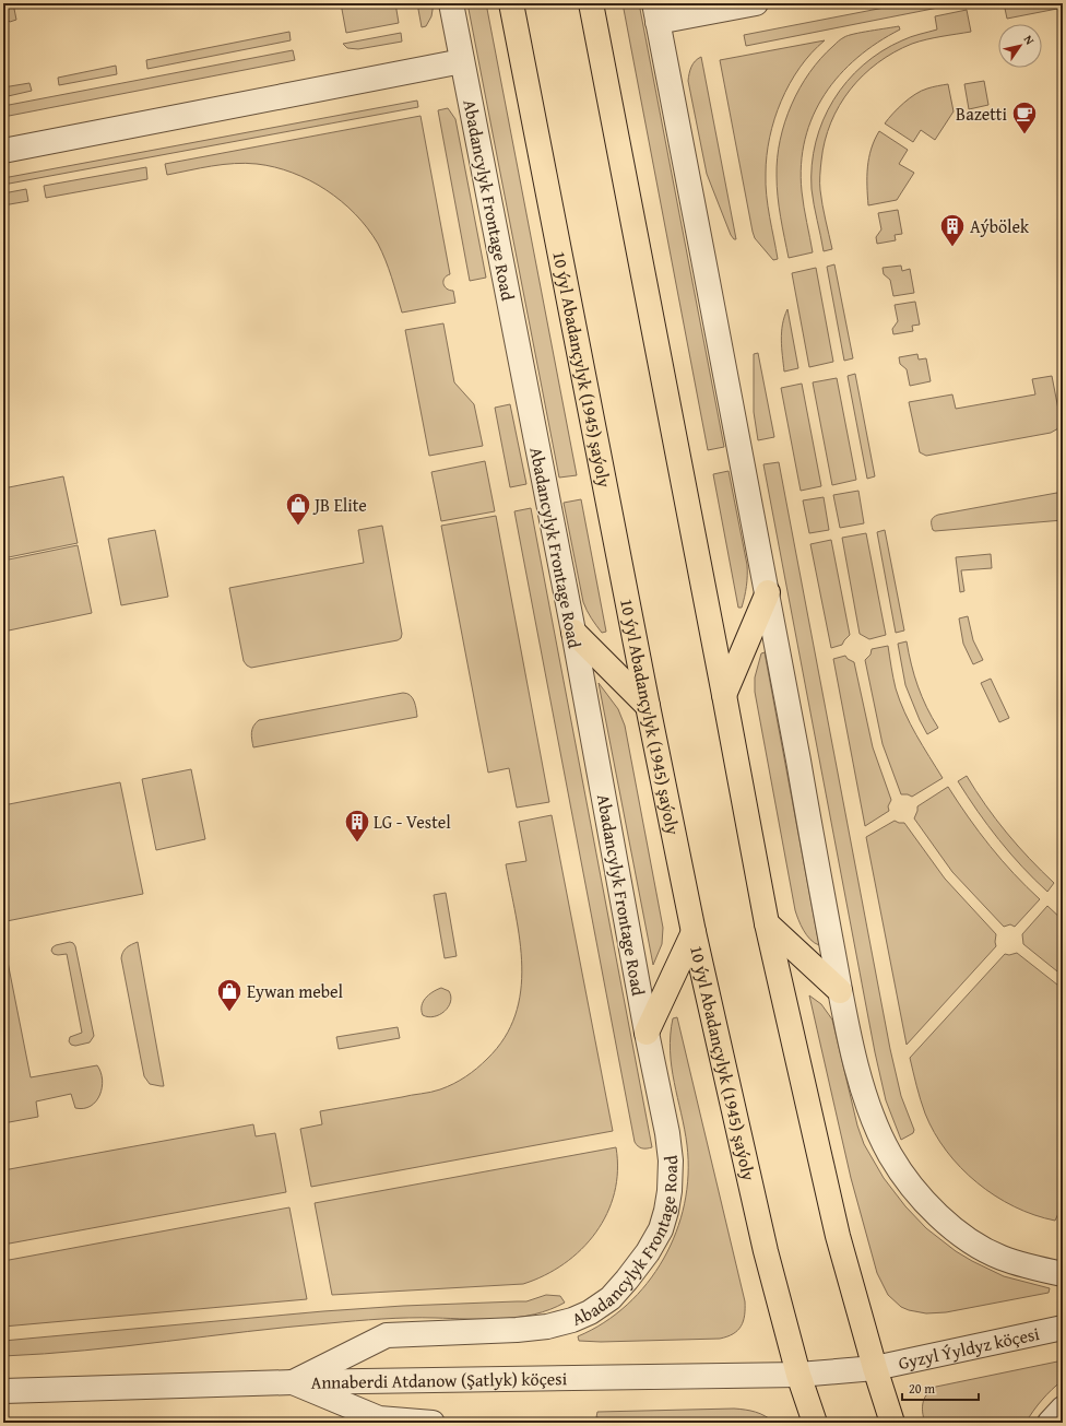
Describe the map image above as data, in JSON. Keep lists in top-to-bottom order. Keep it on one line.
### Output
{"streets":{"main road":["10 ýyl Abadançylyk (1945) şaýoly"],"street":["Abadancylyk Frontage Road","Gyzyl Ýyldyz köçesi","Annaberdi Atdanow (Şatlyk) köçesi"]},"crossings":[["Abadancylyk Frontage Road","Annaberdi Atdanow (Şatlyk) köçesi"],["10 ýyl Abadançylyk (1945) şaýoly","Annaberdi Atdanow (Şatlyk) köçesi"],["Gyzyl Ýyldyz köçesi","Annaberdi Atdanow (Şatlyk) köçesi"]],"places":{"cafe":["Bazetti"],"building":["Aýbölek","LG - Vestel"],"shop":["JB Elite","Eywan mebel"]},"scale_bar":"20 m","north":"top right"}
